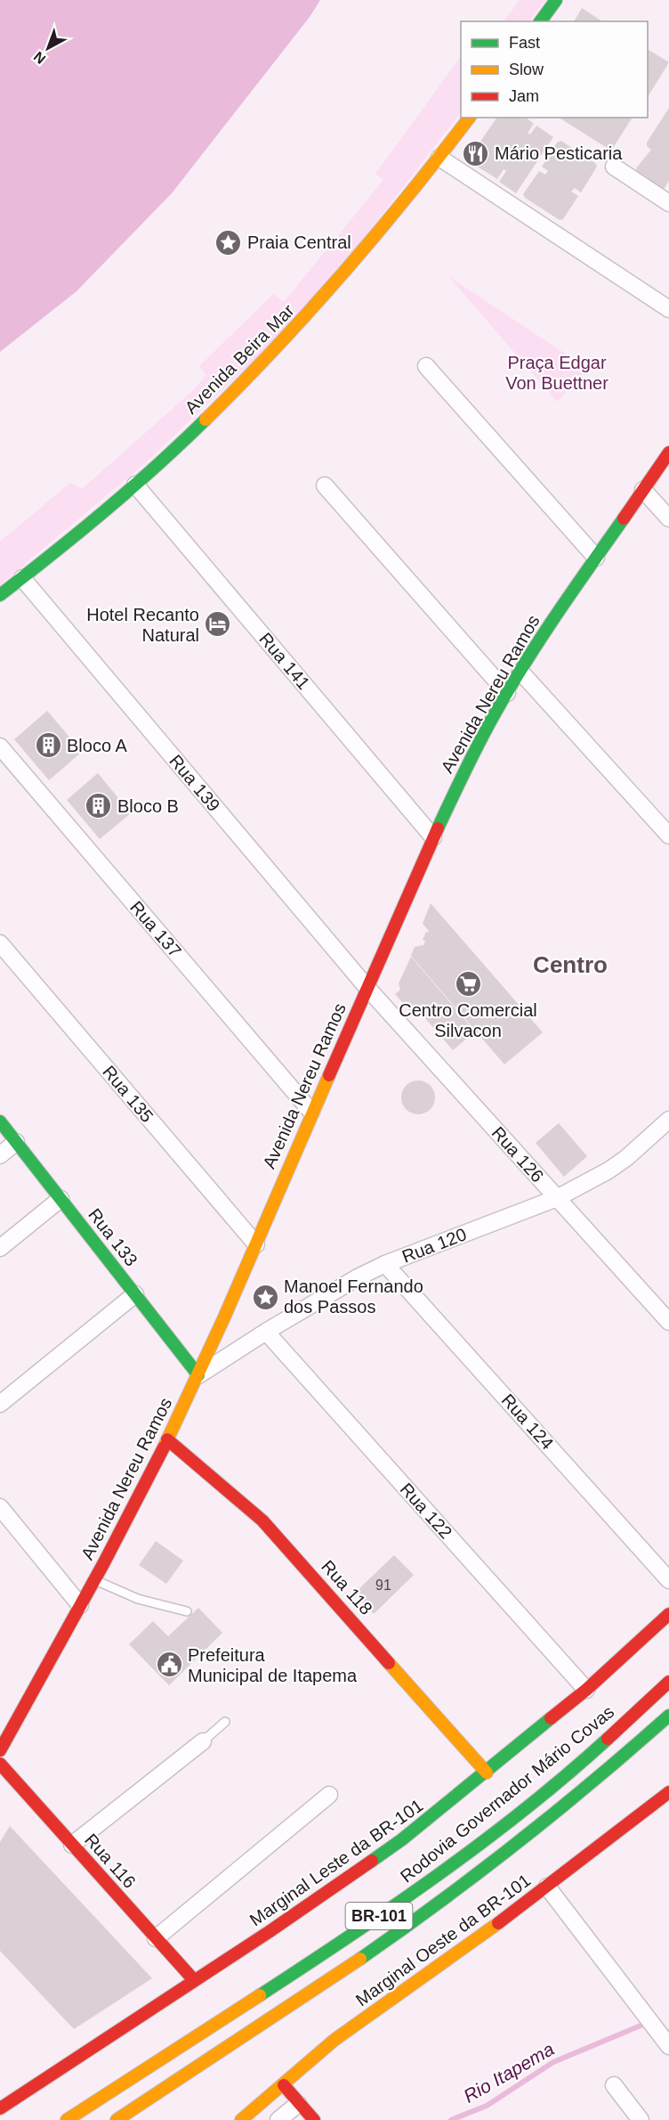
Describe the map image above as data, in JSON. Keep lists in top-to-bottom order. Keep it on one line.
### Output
{"streets":{"main road":["Avenida Beira Mar","Avenida Nereu Ramos","Rua 133","Rua 118","Rodovia Governador Mário Covas","Rua 116","Marginal Leste da BR-101","BR-101","Marginal Oeste da BR-101"],"street":["Rua 141","Rua 139","Rua 137","Rua 135","Rua 126","Rua 120","Rua 124","Rua 122"]},"crossings":[["Avenida Beira Mar","Rua 141"],["Avenida Beira Mar","Rua 139"],["Rua 141","Avenida Nereu Ramos"],["Avenida Nereu Ramos","Rua 139"],["Avenida Nereu Ramos","Rua 137"],["Avenida Nereu Ramos","Rua 135"],["Avenida Nereu Ramos","Rua 126"],["Avenida Nereu Ramos","Rua 133"],["Avenida Nereu Ramos","Rua 120"],["Avenida Nereu Ramos","Rua 118"],["Rua 139","Rua 126"],["Rua 126","Rua 120"],["Rua 133","Rua 120"],["Rua 120","Rua 124"],["Rua 120","Rua 122"],["Rua 122","Marginal Leste da BR-101"],["Rua 118","Marginal Leste da BR-101"],["Rua 116","Marginal Leste da BR-101"]],"districts":["Centro"],"water":["Rio Itapema"],"parks":["Praça Edgar Von Buettner"],"places":{"restaurant":["Mário Pesticaria"],"place":["Praia Central","Manoel Fernando dos Passos"],"hotel":["Hotel Recanto Natural"],"building":["Bloco A","Bloco B"],"supermarket":["Centro Comercial Silvacon"],"public building":["Prefeitura Municipal de Itapema"]},"house_numbers":["91"],"legend":["Fast","Slow","Jam"],"north":"bottom left"}
